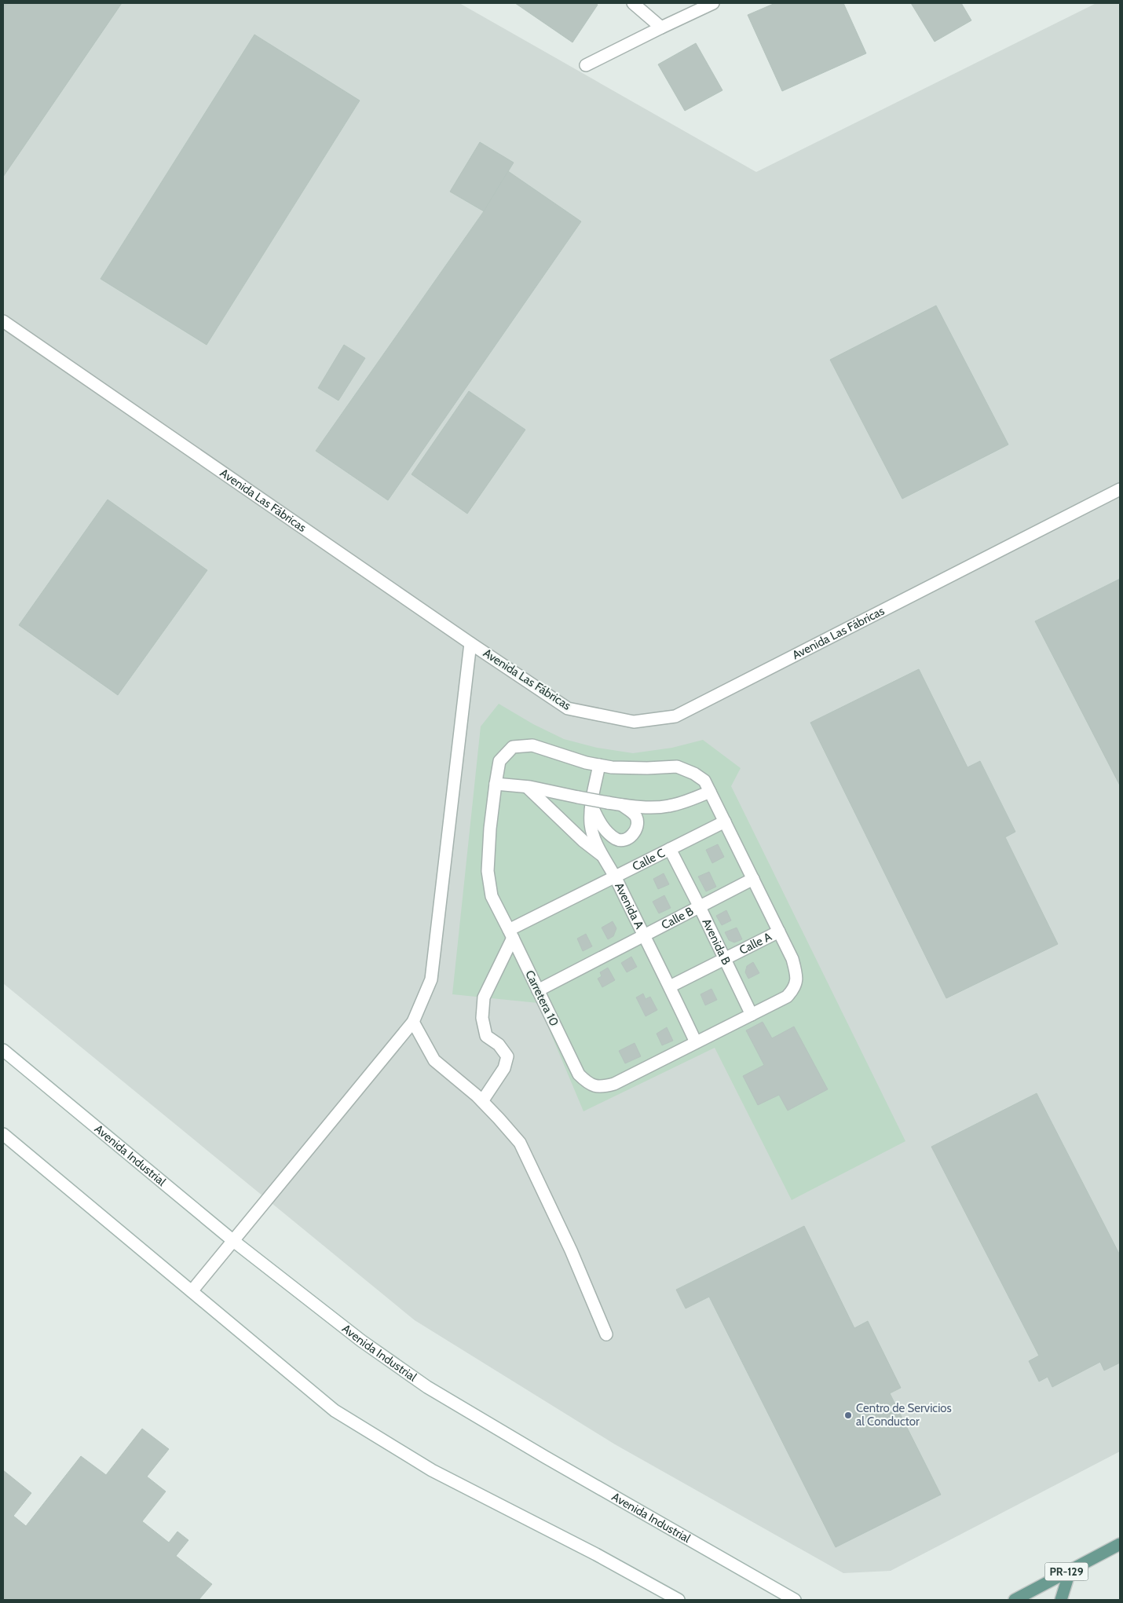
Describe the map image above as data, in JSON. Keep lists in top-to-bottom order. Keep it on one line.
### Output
{"streets":{"main road":["PR-129"],"street":["Avenida Las Fábricas","Calle C","Avenida A","Calle B","Avenida B","Calle A","Carretera 10","Avenida Industrial"]},"crossings":[["Calle C","Avenida A"],["Calle C","Avenida B"],["Calle C","Carretera 10"],["Avenida A","Calle B"],["Avenida A","Calle A"],["Avenida A","Carretera 10"],["Calle B","Avenida B"],["Calle B","Carretera 10"],["Avenida B","Calle A"],["Avenida B","Carretera 10"],["Calle A","Carretera 10"]],"places":["Centro de Servicios al Conductor"]}
